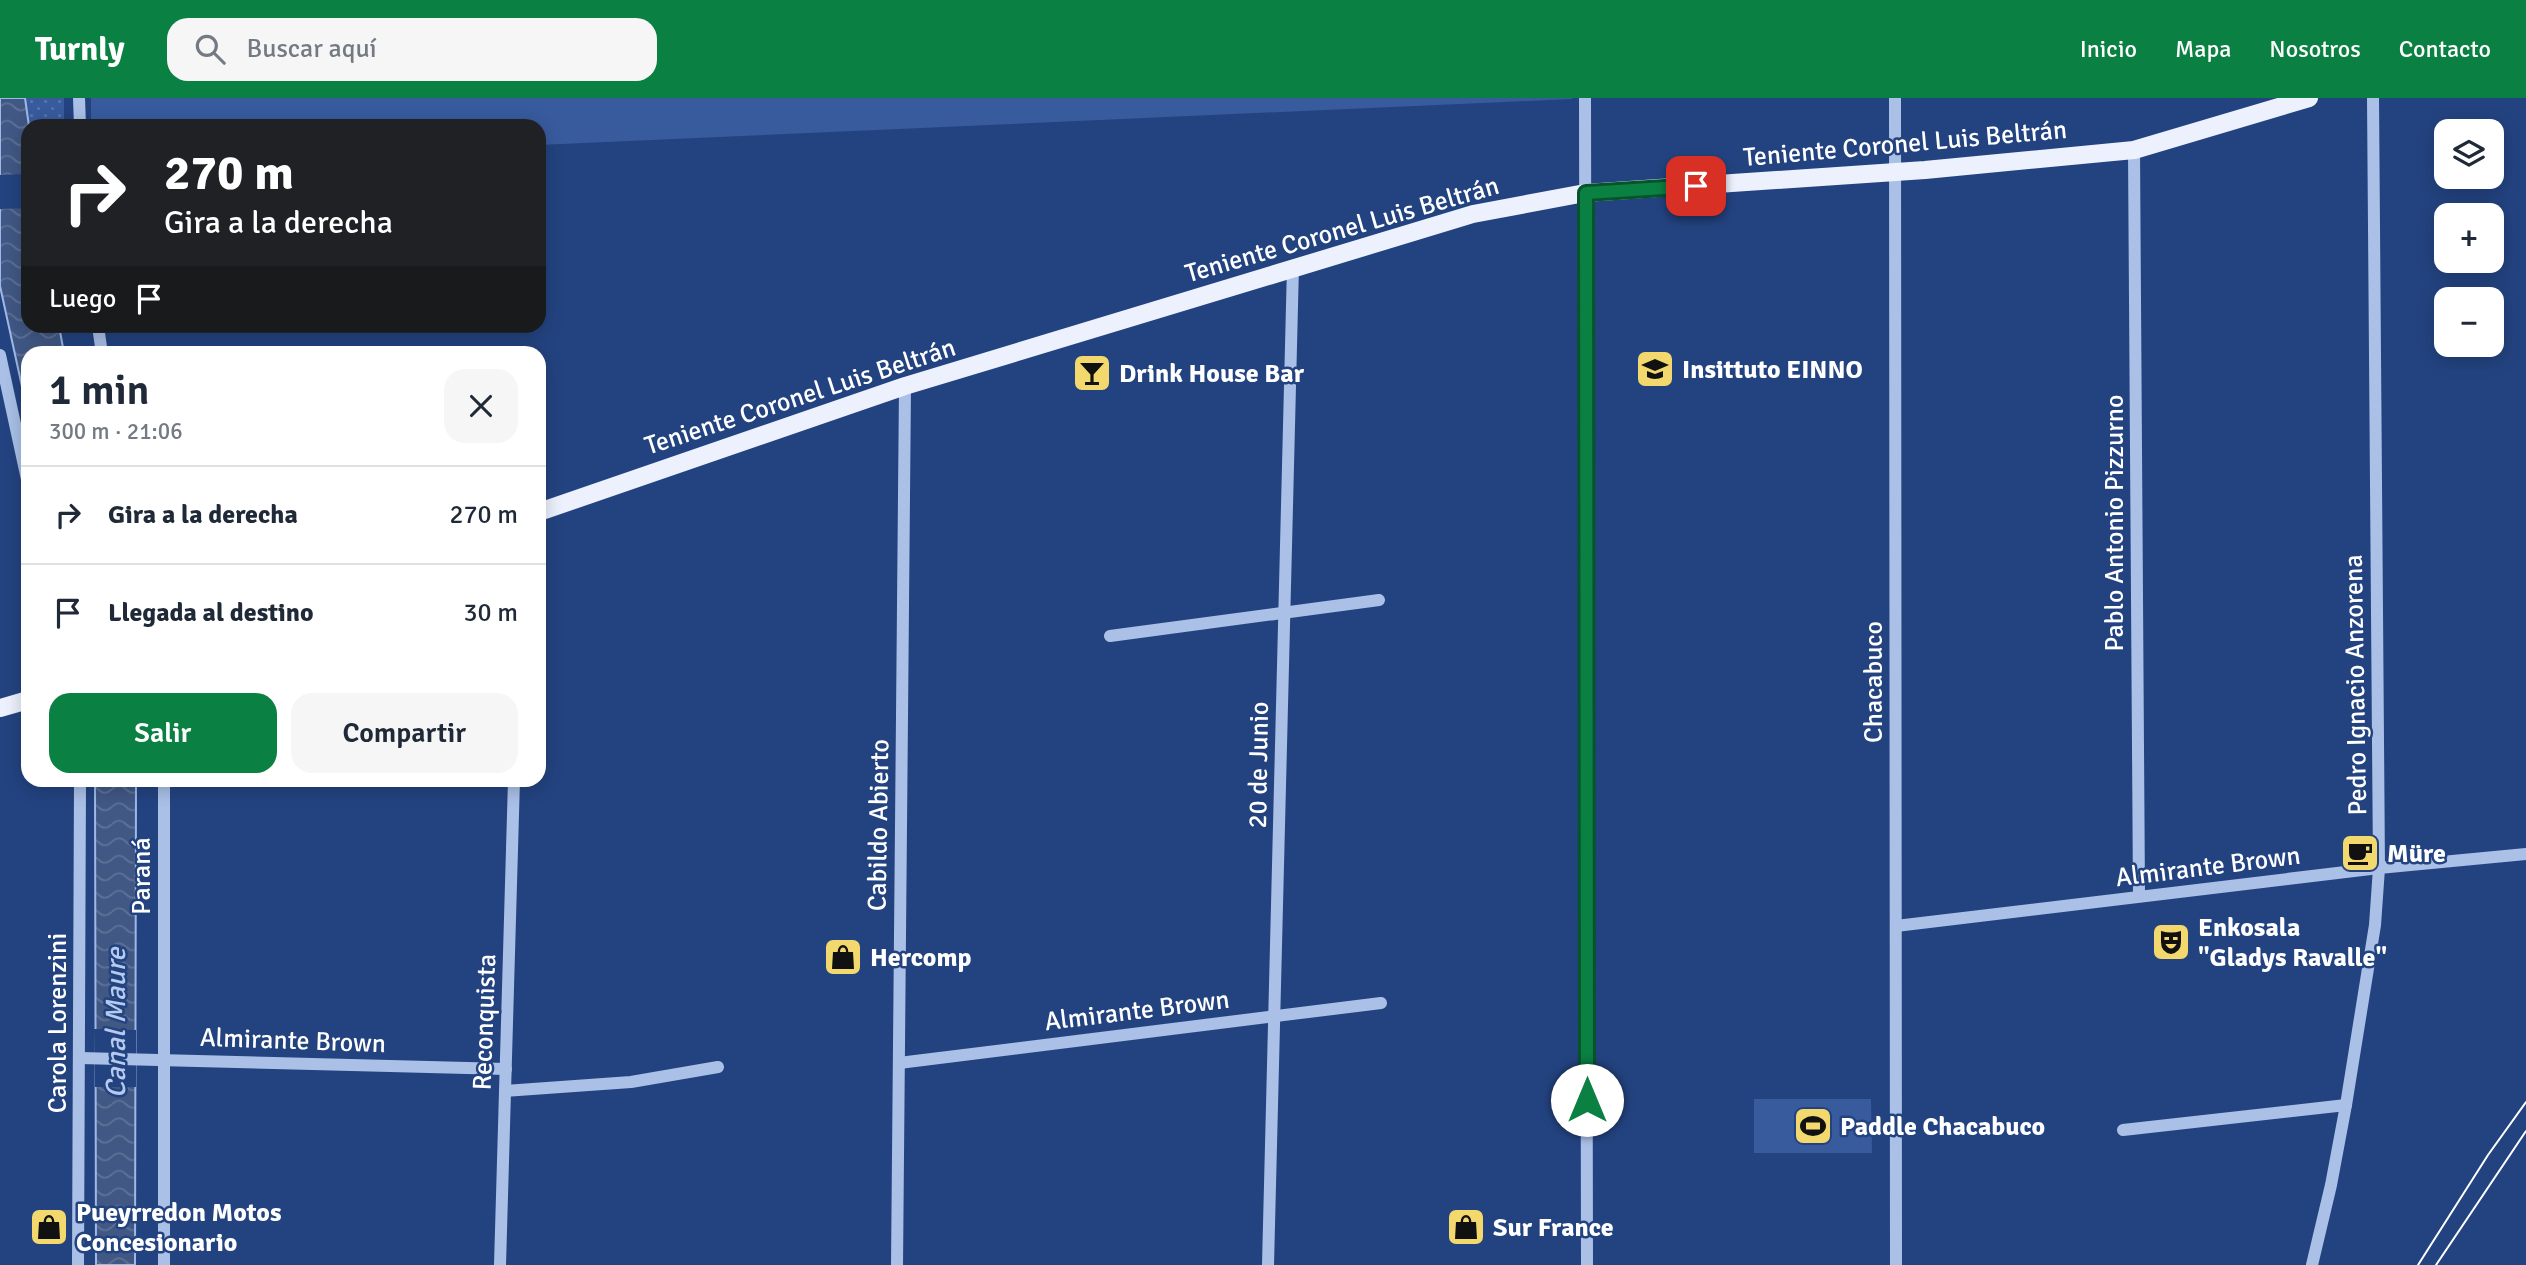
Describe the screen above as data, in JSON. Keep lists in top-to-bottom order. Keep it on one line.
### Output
{"streets":{"main road":["Teniente Coronel Luis Beltrán"],"street":["Pablo Antonio Pizzurno","Chacabuco","Pedro Ignacio Anzorena","20 de Junio","Cabildo Abierto","Almirante Brown","Paraná","Reconquista","Carola Lorenzini"]},"crossings":[["Teniente Coronel Luis Beltrán","Pablo Antonio Pizzurno"],["Teniente Coronel Luis Beltrán","Chacabuco"],["Teniente Coronel Luis Beltrán","20 de Junio"],["Teniente Coronel Luis Beltrán","Cabildo Abierto"],["Pablo Antonio Pizzurno","Almirante Brown"],["Chacabuco","Almirante Brown"],["Pedro Ignacio Anzorena","Almirante Brown"],["20 de Junio","Almirante Brown"],["Cabildo Abierto","Almirante Brown"],["Almirante Brown","Paraná"],["Almirante Brown","Reconquista"],["Almirante Brown","Carola Lorenzini"]],"water":["Canal Maure"],"places":{"school or university":["Insittuto EINNO"],"bar":["Drink House Bar"],"cafe":["Müre"],"theatre":["Enkosala \"Gladys Ravalle\""],"shop":["Hercomp","Pueyrredon Motos Concesionario","Sur France"],"sports":["Paddle Chacabuco"]},"page":{"header":"Turnly","search":"Buscar aquí","nav":["Inicio","Mapa","Nosotros","Contacto"],"map_buttons":["+","−"],"turn":["270 m","Gira a la derecha"],"then":"Luego","heading":["1 min","300 m · 21:06"],"list":[{"name":"Gira a la derecha","value":"270 m"},{"name":"Llegada al destino","value":"30 m"}],"buttons":["Salir","Compartir"]}}
